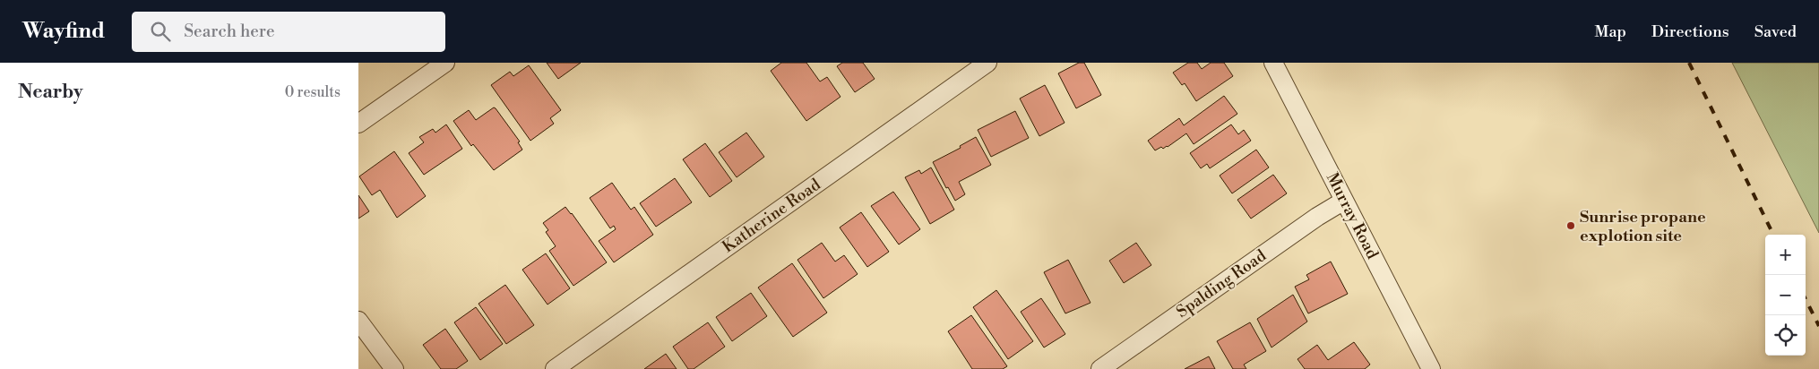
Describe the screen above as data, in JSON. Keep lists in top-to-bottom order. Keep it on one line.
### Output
{"streets":{"street":["Katherine Road","Murray Road","Spalding Road"]},"crossings":[["Murray Road","Spalding Road"]],"places":["Sunrise propane explotion site"],"page":{"header":"Wayfind","search":"Search here","nav":["Map","Directions","Saved"],"heading":["Nearby","0 results"],"map_buttons":["+","−"]}}
